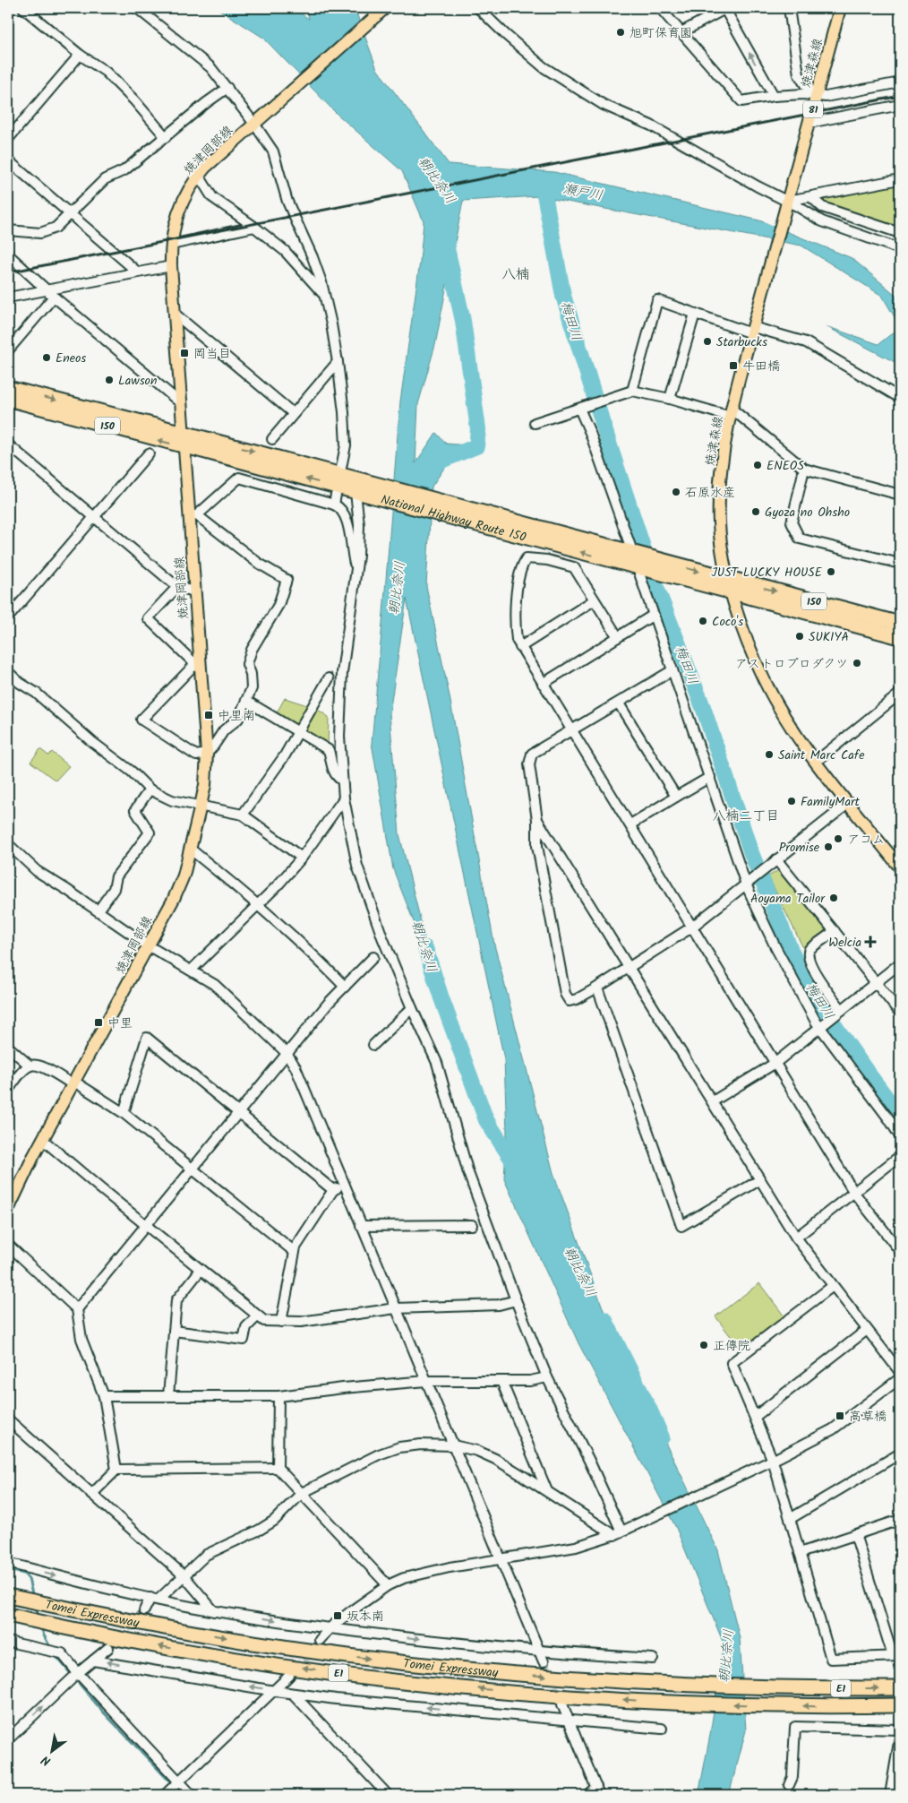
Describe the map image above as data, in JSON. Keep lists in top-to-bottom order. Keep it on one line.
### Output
{"streets":{"highway":["150","National Highway Route 150","Tomei Expressway","E1"],"main road":["焼津森線","81","焼津岡部線"]},"crossings":[["焼津森線","National Highway Route 150"],["焼津岡部線","National Highway Route 150"]],"districts":["八楠","八楠二丁目"],"water":["朝比奈川","瀬戸川","梅田川"],"places":{"other":["旭町保育園","Starbucks","Eneos","Lawson","ENEOS","石原水産","Gyoza no Ohsho","JUST LUCKY HOUSE","Coco's","SUKIYA","アストロプロダクツ","Saint Marc Cafe","FamilyMart","アコム","Promise","Aoyama Tailor","正傳院"],"transit":["岡当目","牛田橋","中里南","中里","高草橋","坂本南"],"health":["Welcia"]},"north":"bottom left"}
